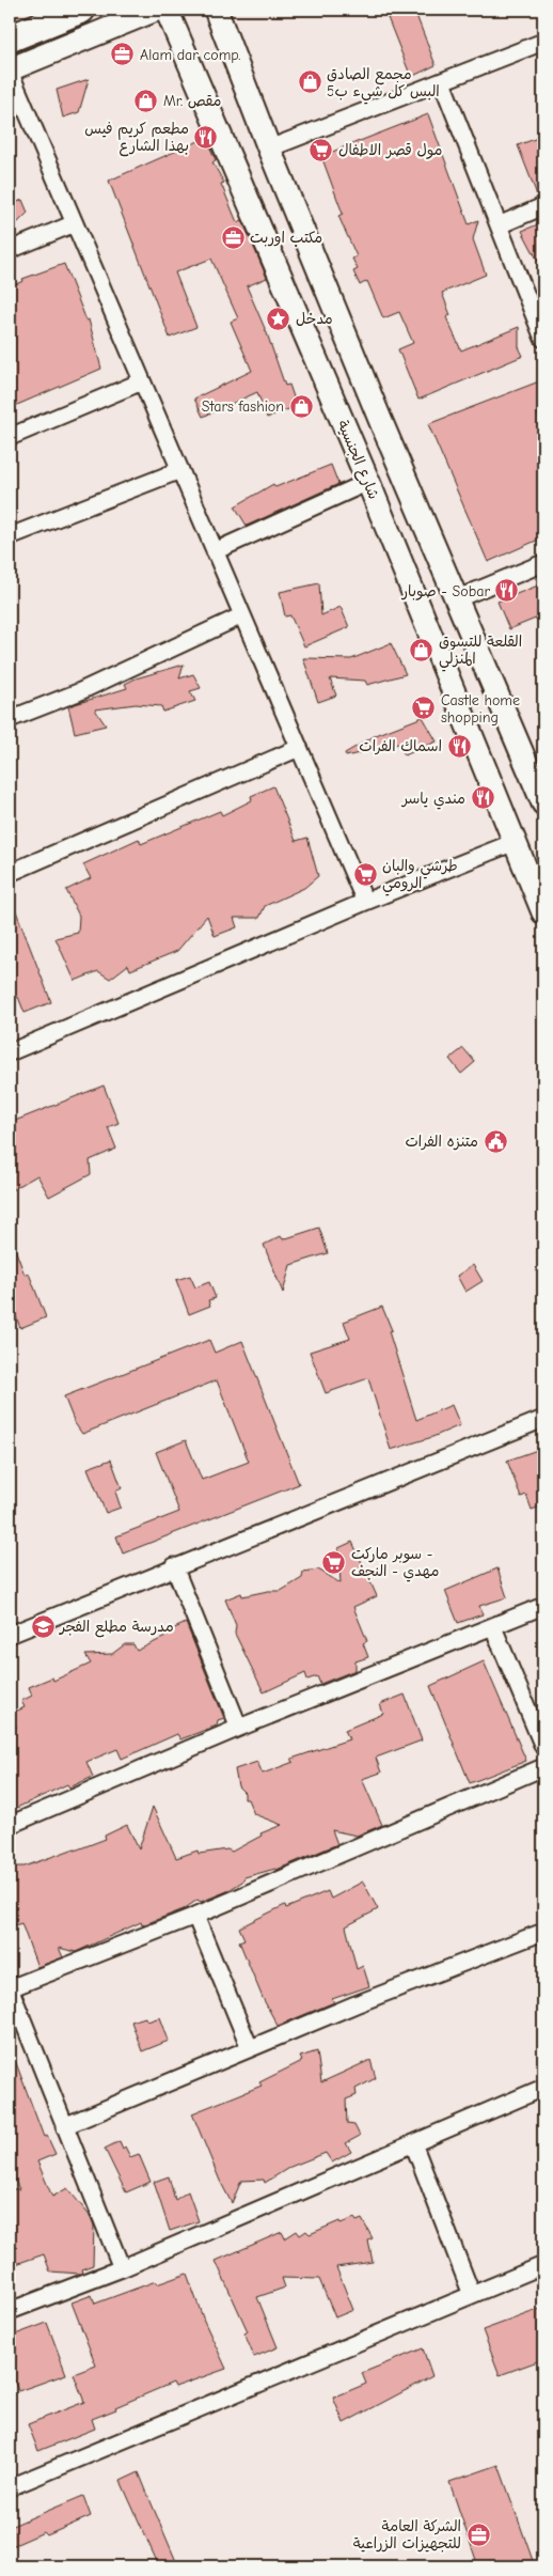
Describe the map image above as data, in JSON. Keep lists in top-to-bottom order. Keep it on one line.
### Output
{"streets":{"main road":["شارع الجنسية"]},"places":{"office":["Alam dar comp.","مكتب اوربت","الشركة العامة للتجهيزات الزراعية"],"shop":["مجمع الصادق البس كل شيء ب5","Mr. مقص","Stars fashion","القلعة للتسوق المنزلي"],"restaurant":["مطعم كريم فيس بهذا الشارع","صوبار - Sobar","اسماك الفرات","مندي ياسر"],"supermarket":["مول قصر الاطفال","Castle home shopping","طرشي والبان الرومي","سوبر ماركت - مهدي - النجف"],"place":["مدخل"],"public building":["متنزه الفرات"],"school or university":["مدرسة مطلع الفجر"]}}
